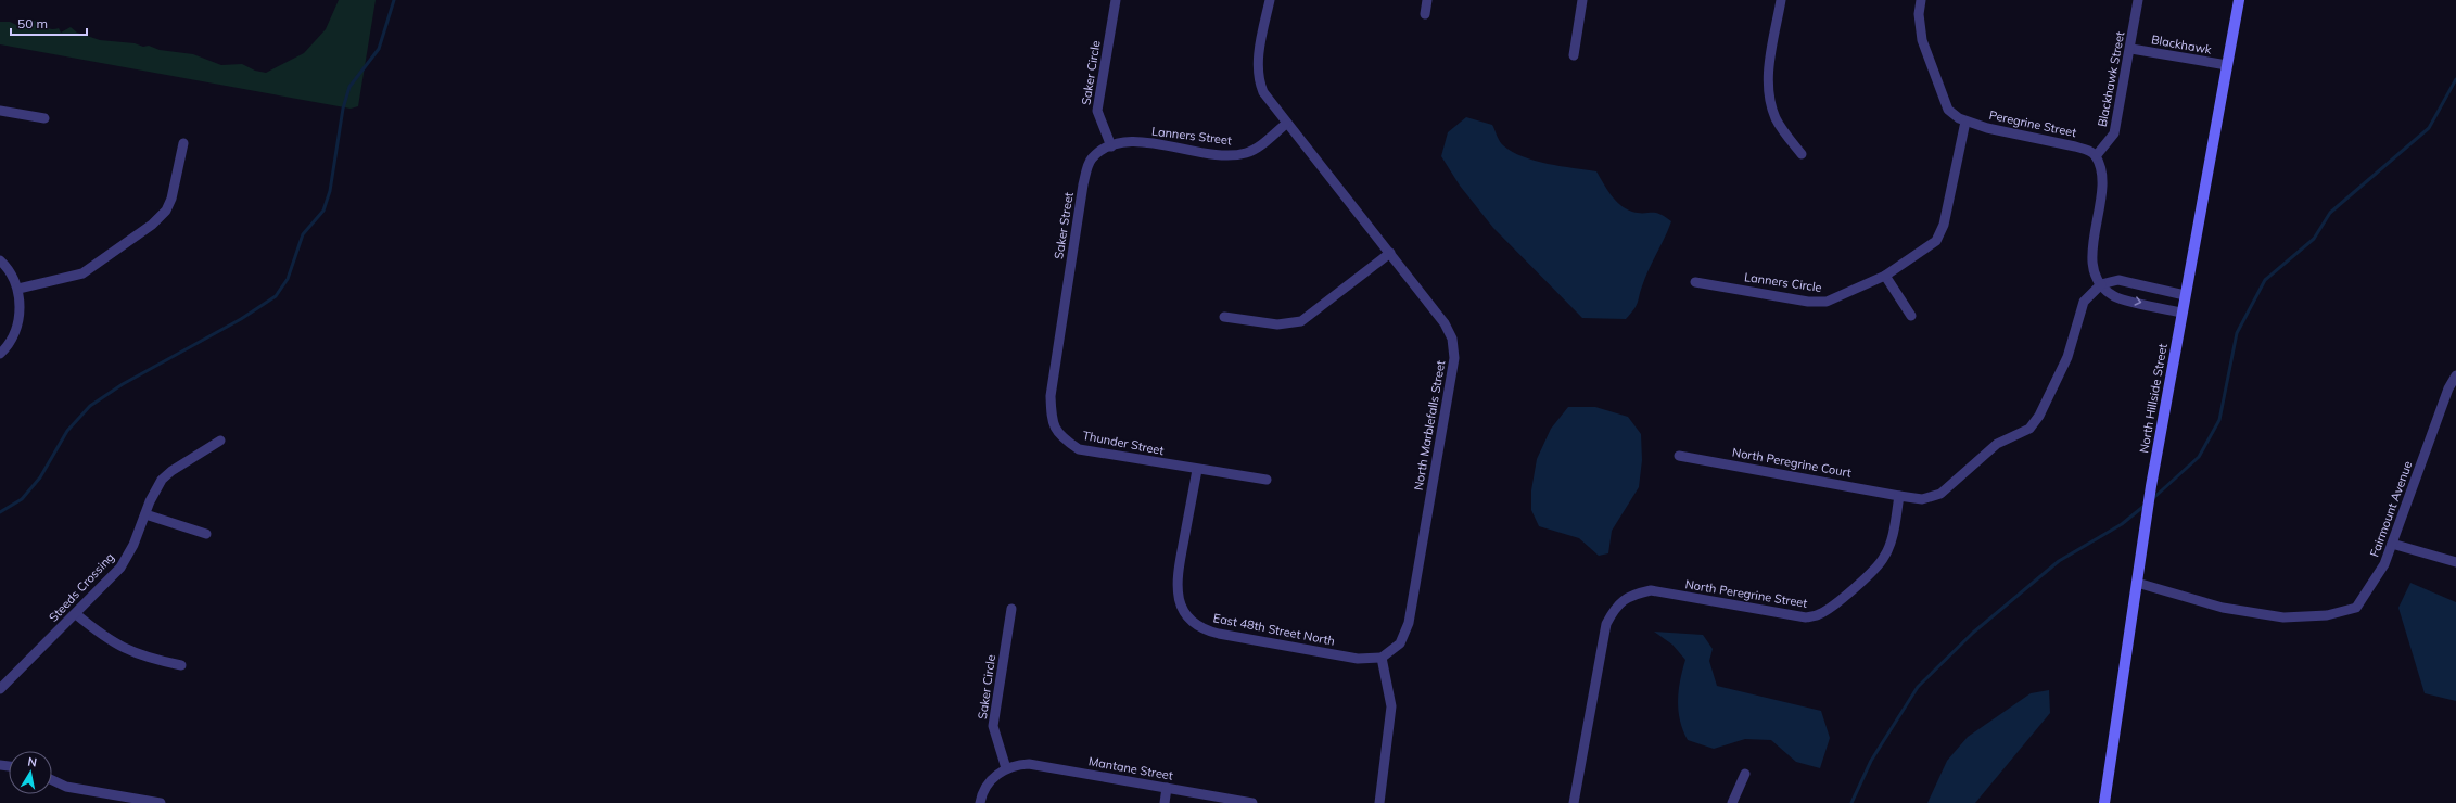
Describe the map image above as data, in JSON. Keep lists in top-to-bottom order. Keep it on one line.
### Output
{"streets":{"main road":["North Hillside Street"],"street":["Blackhawk","Saker Circle","Blackhawk Street","Peregrine Street","Lanners Street","Saker Street","Lanners Circle","North Marblefalls Street","Thunder Street","North Peregrine Court","Fairmount Avenue","Steeds Crossing","North Peregrine Street","East 48th Street North","Mantane Street"]},"crossings":[["Blackhawk","Blackhawk Street"],["Blackhawk","North Hillside Street"],["Saker Circle","Lanners Street"],["Saker Circle","Saker Street"],["Saker Circle","Mantane Street"],["Blackhawk Street","Peregrine Street"],["Peregrine Street","Lanners Circle"],["Lanners Street","Saker Street"],["Lanners Street","North Marblefalls Street"],["Saker Street","Thunder Street"],["North Hillside Street","Fairmount Avenue"],["North Marblefalls Street","East 48th Street North"],["Thunder Street","East 48th Street North"],["North Peregrine Court","North Peregrine Street"]],"scale_bar":"50 m","north":"top"}
